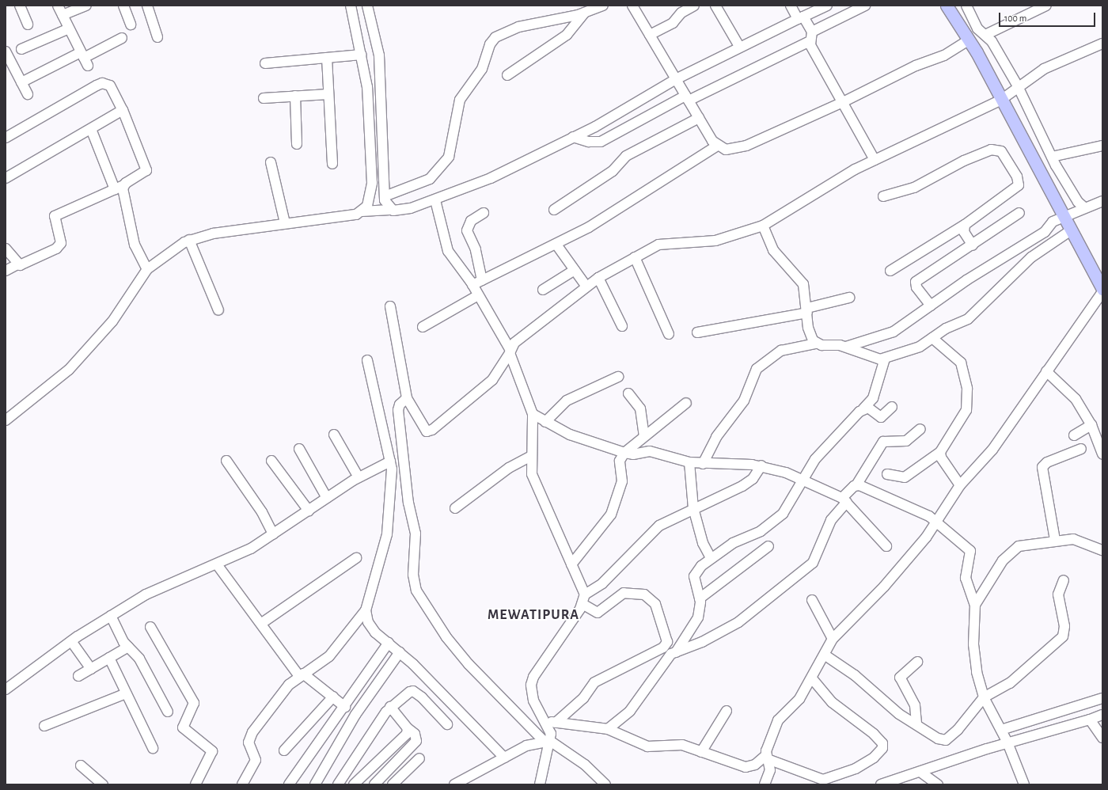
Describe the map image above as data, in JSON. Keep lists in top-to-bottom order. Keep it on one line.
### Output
{"districts":["MEWATIPURA"],"scale_bar":"100 m"}
